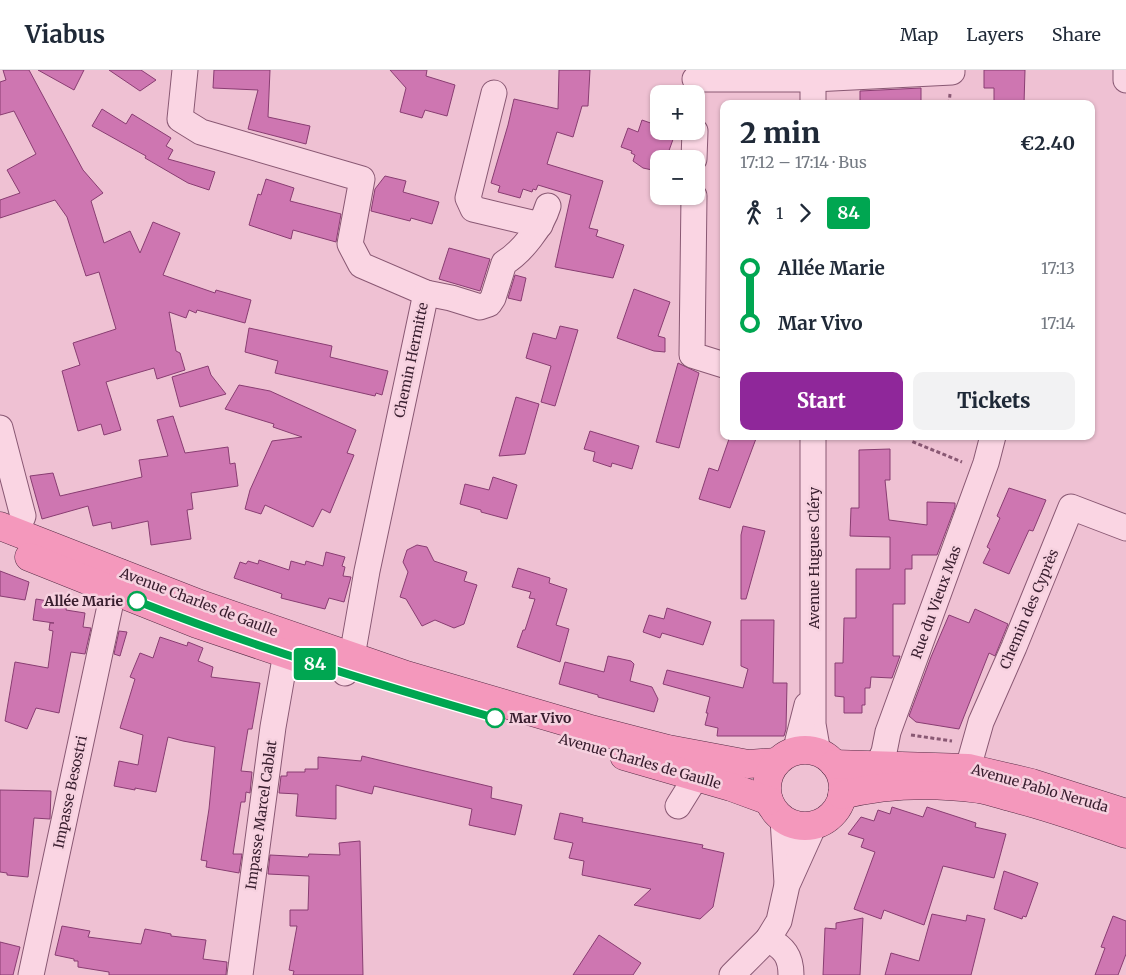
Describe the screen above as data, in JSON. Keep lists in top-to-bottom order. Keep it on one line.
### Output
{"streets":{"main road":["Avenue Charles de Gaulle","Avenue Pablo Neruda"],"street":["Chemin Hermitte","Avenue Hugues Cléry","Rue du Vieux Mas","Chemin des Cyprès","Impasse Besostri","Impasse Marcel Cablat"]},"crossings":[["Chemin Hermitte","Avenue Charles de Gaulle"],["Avenue Hugues Cléry","Avenue Charles de Gaulle"],["Avenue Hugues Cléry","Avenue Pablo Neruda"],["Avenue Charles de Gaulle","Avenue Pablo Neruda"],["Avenue Charles de Gaulle","Impasse Besostri"],["Avenue Charles de Gaulle","Impasse Marcel Cablat"],["Rue du Vieux Mas","Avenue Pablo Neruda"],["Chemin des Cyprès","Avenue Pablo Neruda"]],"places":["Allée Marie","Mar Vivo"],"lines":["bus line 84"],"page":{"header":"Viabus","nav":["Map","Layers","Share"],"on_map":"84","map_buttons":["+","−"],"heading":["2 min","17:12 – 17:14 · Bus","€2.40"],"legs":["1","84"],"list":[{"name":"Allée Marie","value":"17:13"},{"name":"Mar Vivo","value":"17:14"}],"buttons":["Start","Tickets"]}}
